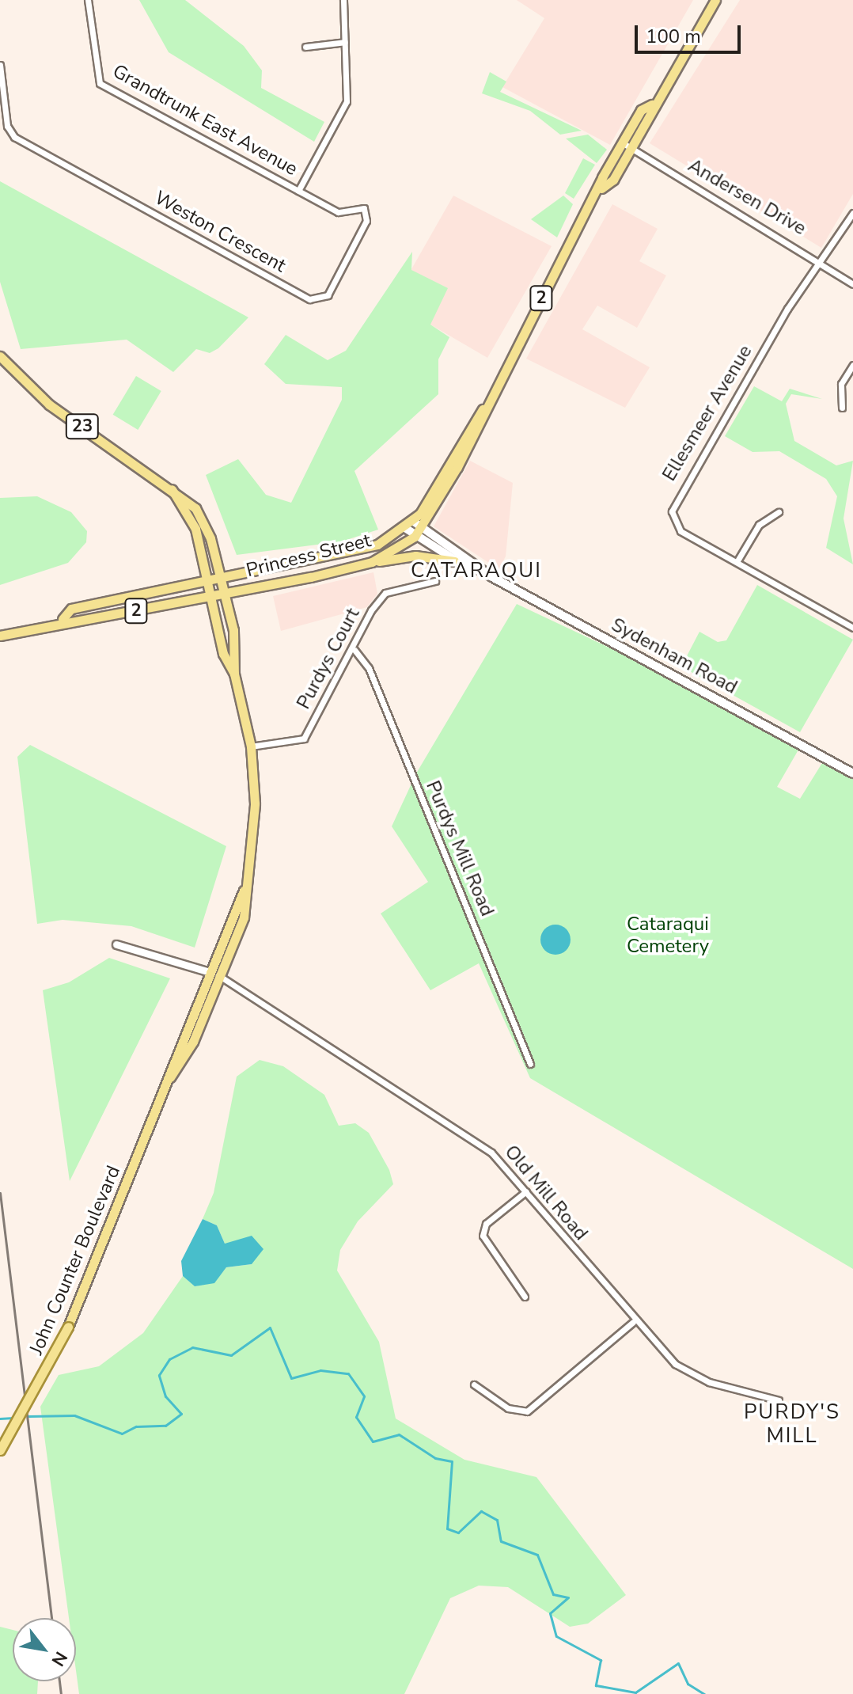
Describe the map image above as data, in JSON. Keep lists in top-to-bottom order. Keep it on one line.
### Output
{"streets":{"main road":["2","23","Princess Street","Sydenham Road","John Counter Boulevard"],"street":["Grandtrunk East Avenue","Andersen Drive","Weston Crescent","Ellesmeer Avenue","Purdys Court","Purdys Mill Road","Old Mill Road"]},"crossings":[["Grandtrunk East Avenue","Weston Crescent"],["Andersen Drive","Ellesmeer Avenue"],["Andersen Drive","Princess Street"],["23","Princess Street"],["23","John Counter Boulevard"],["Princess Street","Sydenham Road"],["Princess Street","John Counter Boulevard"],["Purdys Court","Purdys Mill Road"],["Purdys Court","John Counter Boulevard"],["Old Mill Road","John Counter Boulevard"]],"districts":["CATARAQUI","PURDY'S MILL"],"parks":["Cataraqui Cemetery"],"scale_bar":"100 m","north":"bottom right"}
